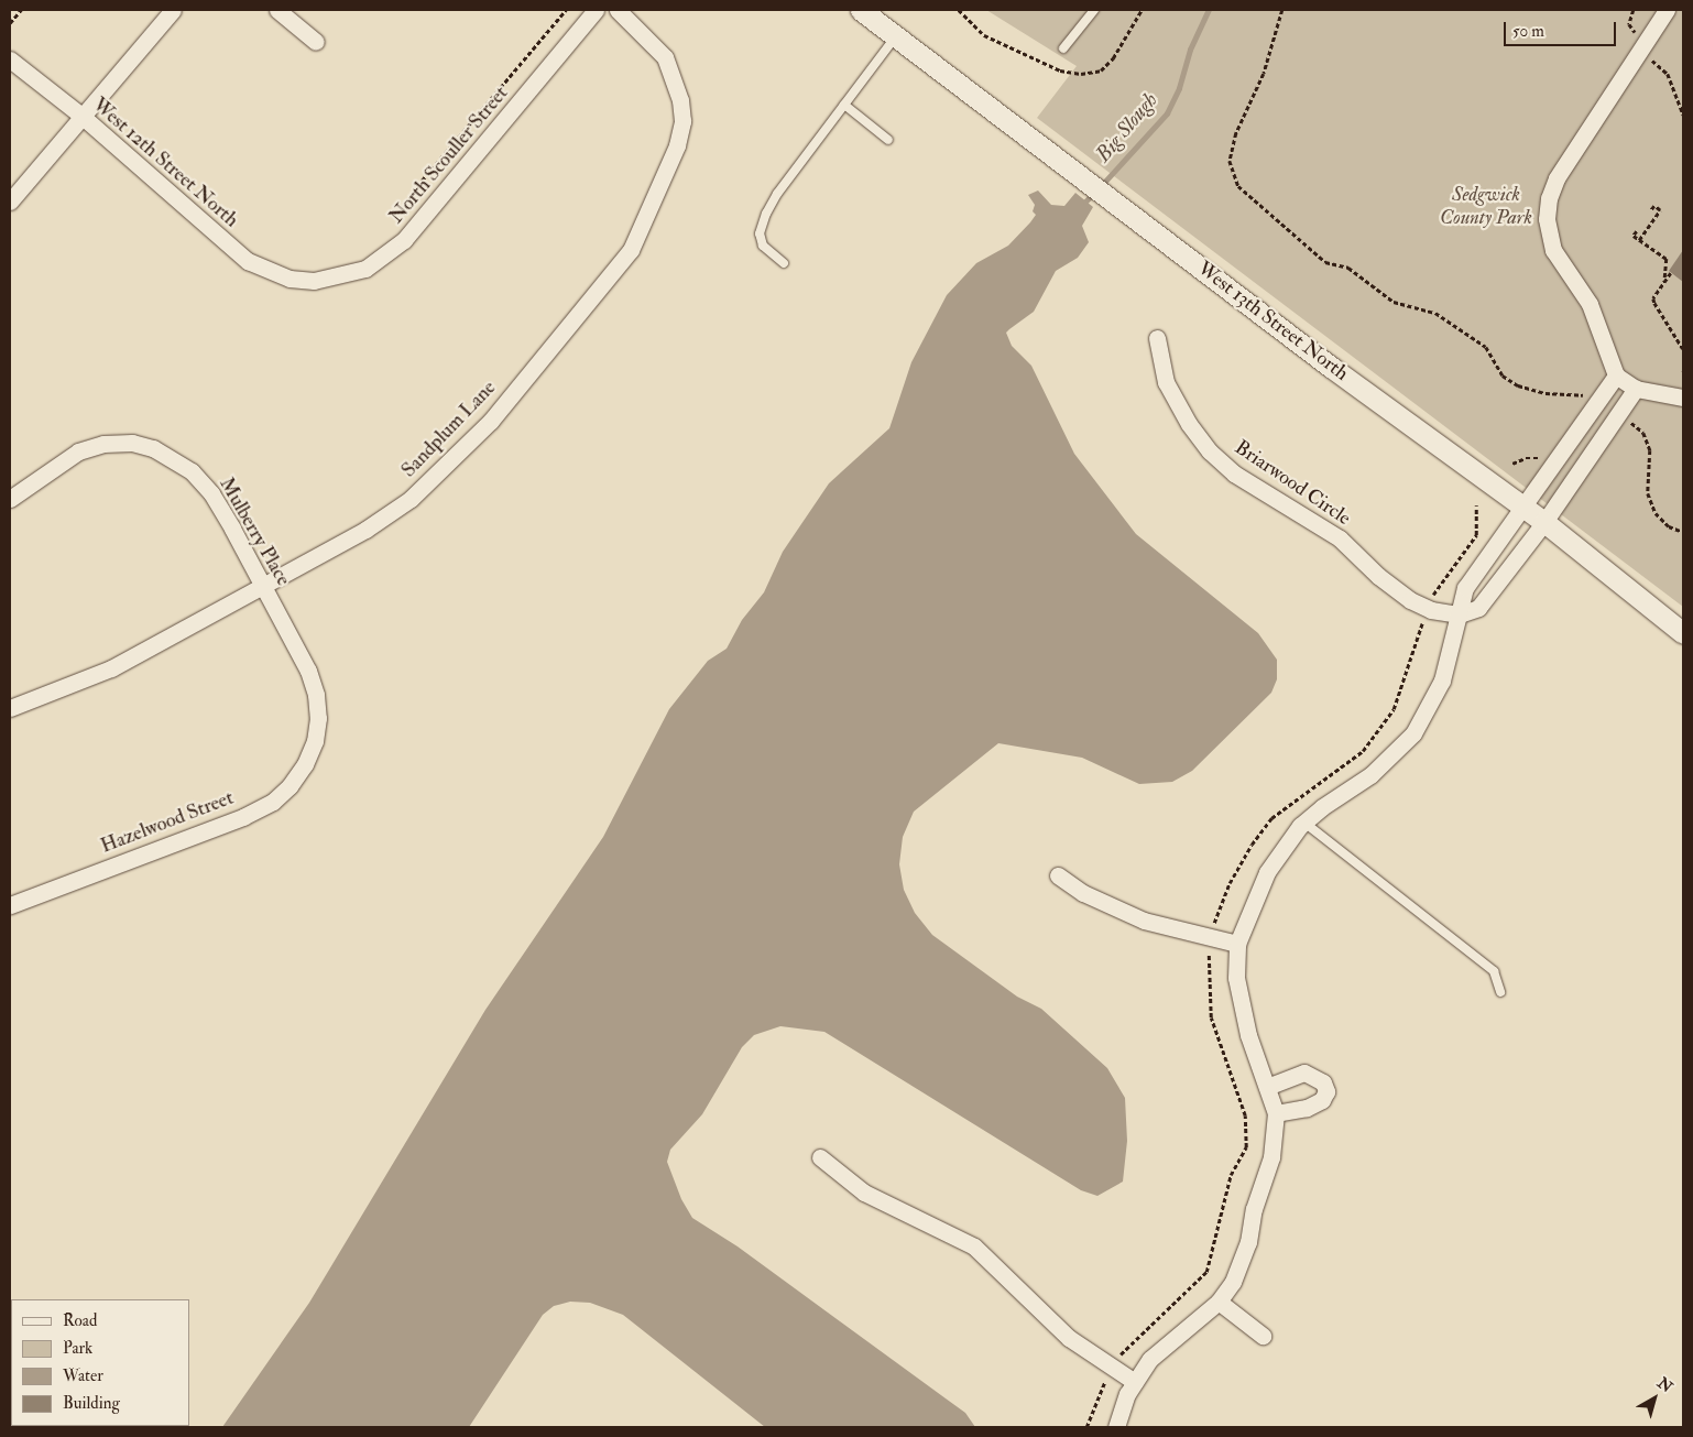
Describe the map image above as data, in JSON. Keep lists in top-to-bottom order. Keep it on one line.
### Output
{"streets":{"street":["North Scouller Street","West 12th Street North","West 13th Street North","Sandplum Lane","Briarwood Circle","Mulberry Place","Hazelwood Street"]},"crossings":[["North Scouller Street","West 12th Street North"],["Sandplum Lane","Mulberry Place"],["Mulberry Place","Hazelwood Street"]],"water":["Big Slough"],"parks":["Sedgwick County Park"],"legend":["Road","Park","Water","Building"],"scale_bar":"50 m","north":"top right"}
